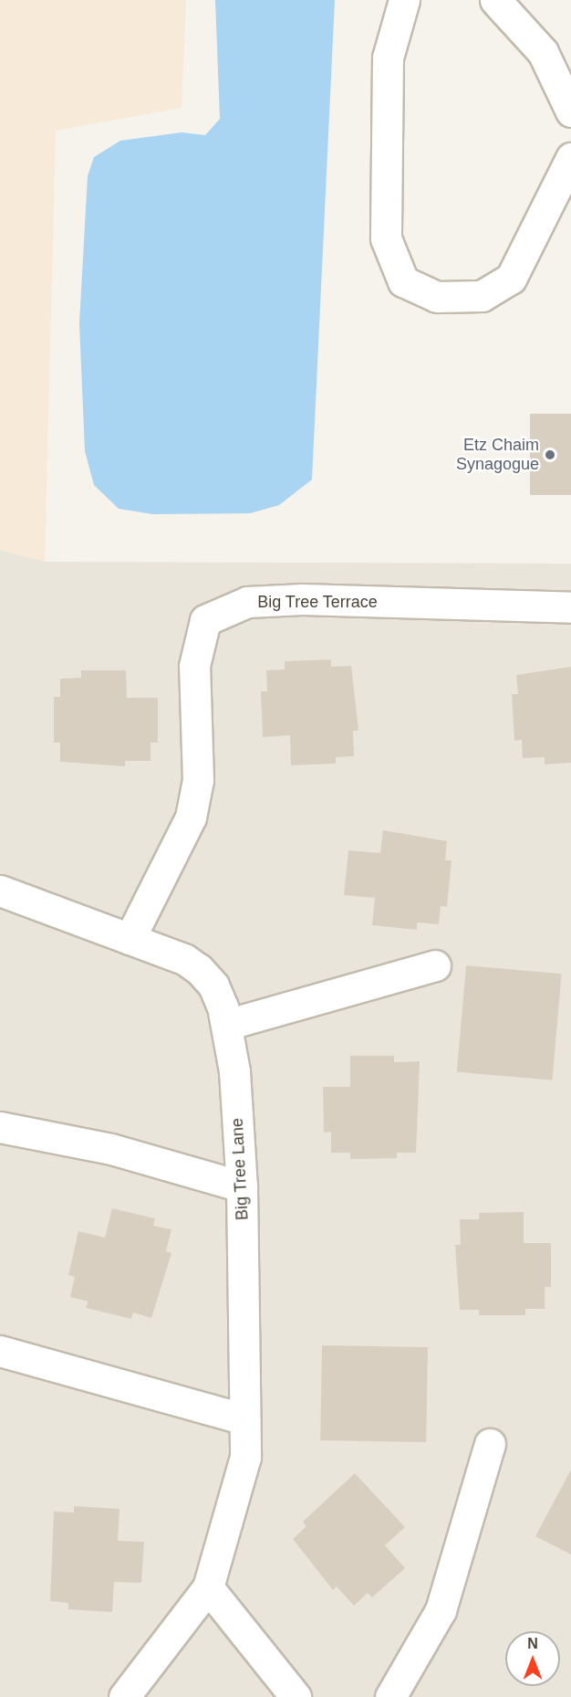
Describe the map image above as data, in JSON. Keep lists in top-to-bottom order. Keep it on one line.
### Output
{"streets":{"street":["Big Tree Terrace","Big Tree Lane"]},"crossings":[["Big Tree Terrace","Big Tree Lane"]],"places":["Etz Chaim Synagogue"],"north":"top"}
